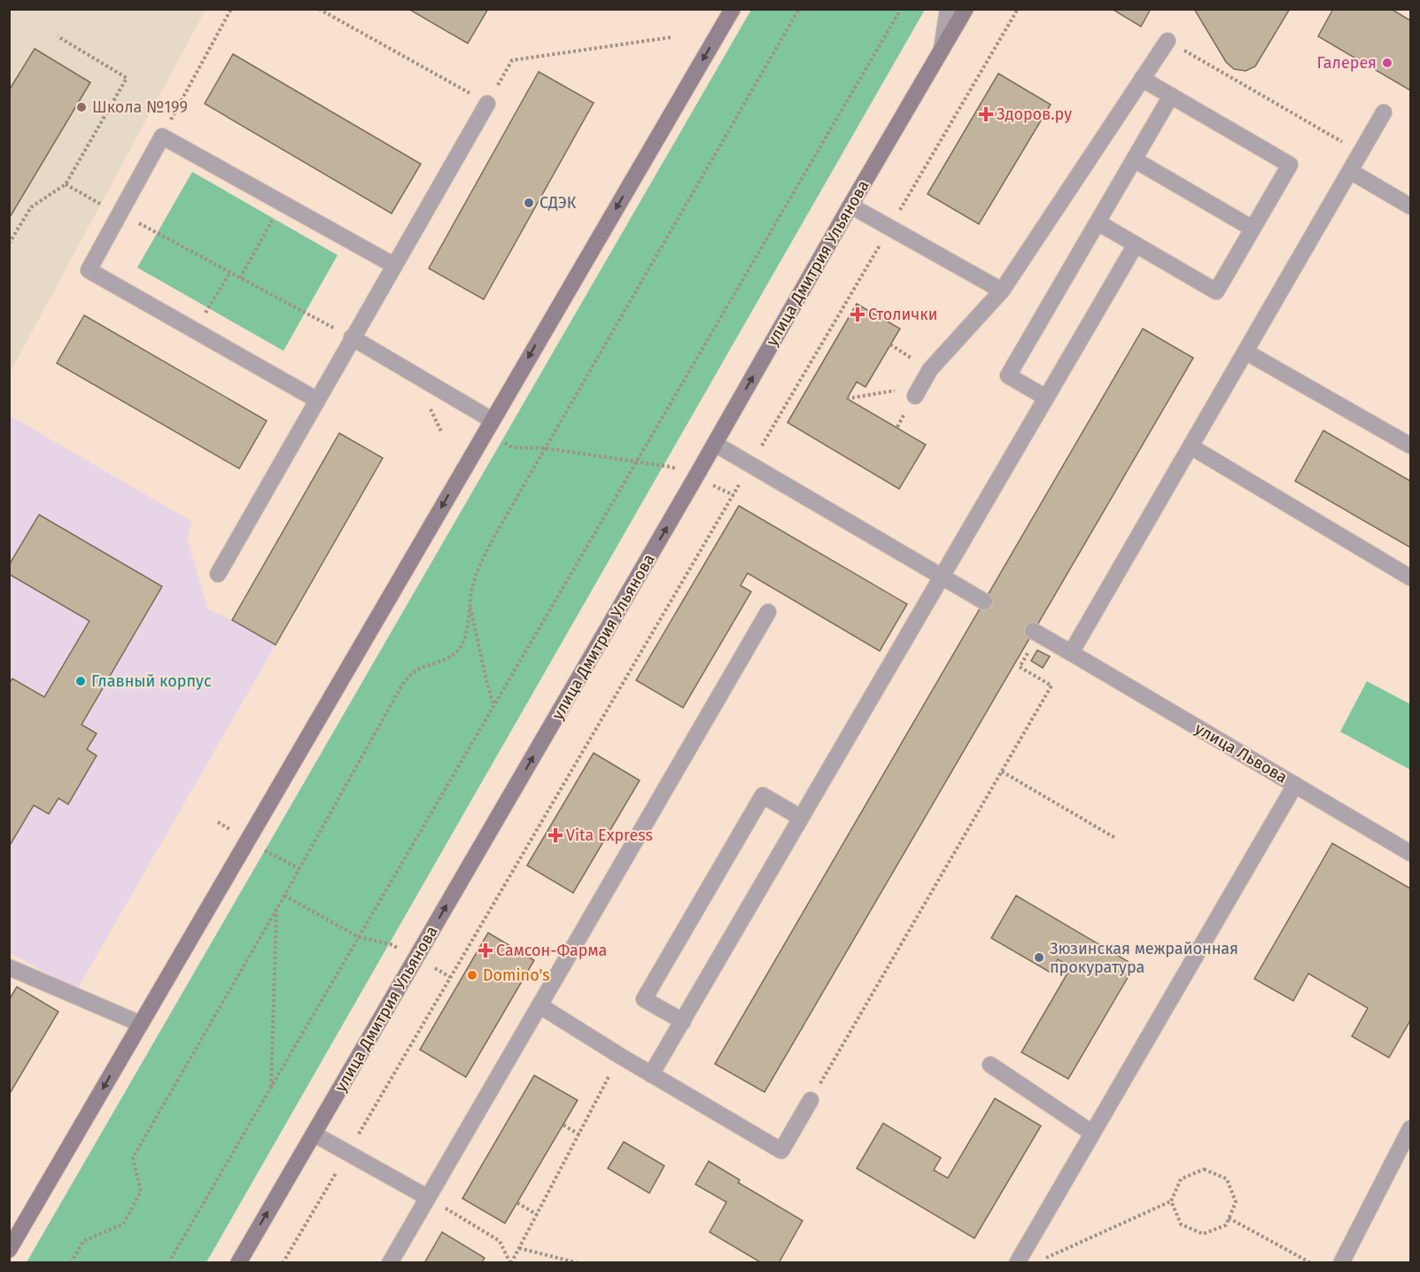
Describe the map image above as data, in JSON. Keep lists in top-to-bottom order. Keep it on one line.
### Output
{"streets":{"main road":["улица Дмитрия Ульянова"],"street":["улица Львова"]},"one_way":["улица Дмитрия Ульянова"],"places":{"other":["Галерея","Школа №199","СДЭК","Главный корпус","Зюзинская межрайонная прокуратура","Domino's"],"health":["Здоров.ру","Столички","Vita Express","Самсон-Фарма"]}}
